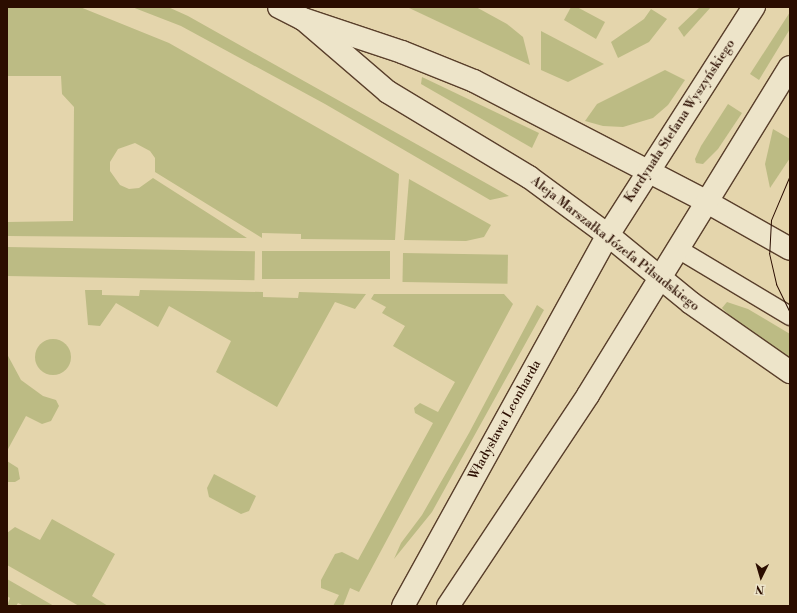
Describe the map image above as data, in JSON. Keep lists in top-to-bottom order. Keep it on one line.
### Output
{"streets":{"main road":["Kardynała Stefana Wyszyńskiego","Aleja Marszałka Józefa Piłsudskiego","Władysława Leonharda"]},"crossings":[["Kardynała Stefana Wyszyńskiego","Aleja Marszałka Józefa Piłsudskiego"],["Kardynała Stefana Wyszyńskiego","Władysława Leonharda"],["Aleja Marszałka Józefa Piłsudskiego","Władysława Leonharda"]],"north":"bottom"}
